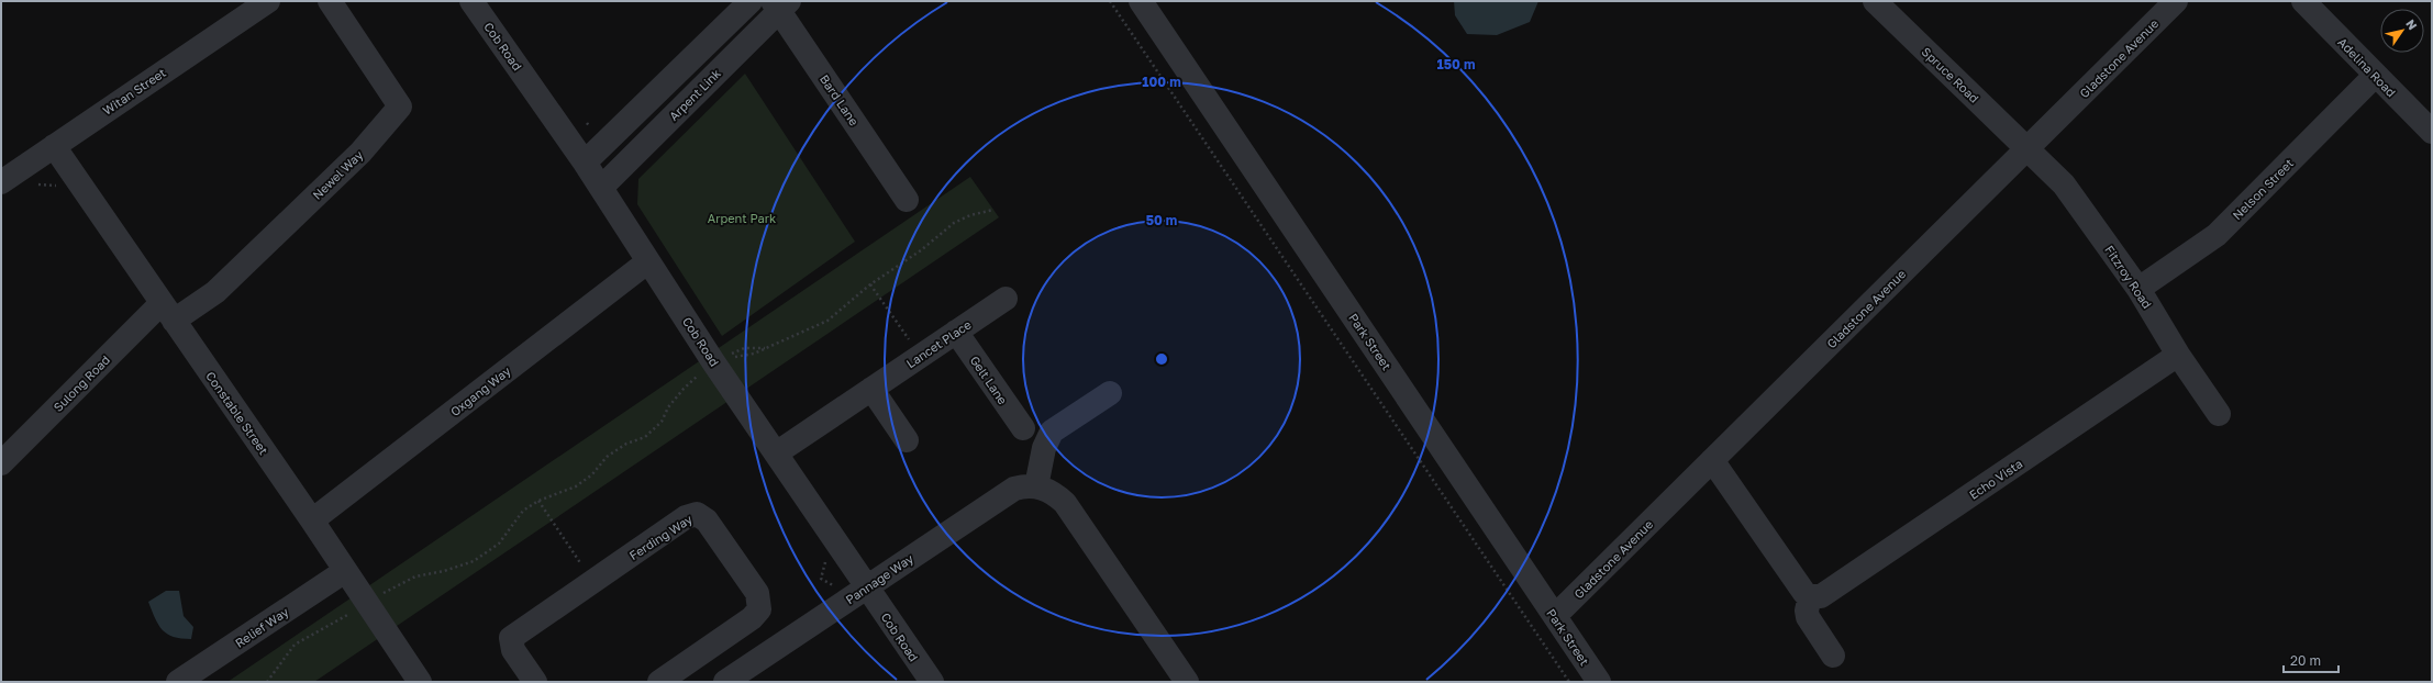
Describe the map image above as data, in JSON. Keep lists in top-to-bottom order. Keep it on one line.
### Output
{"streets":{"street":["Cob Road","Gladstone Avenue","Adelina Road","Spruce Road","Witan Street","Arpent Link","Bard Lane","Newel Way","Nelson Street","Fitzroy Road","Park Street","Lancet Place","Gelt Lane","Sulong Road","Oxgang Way","Constable Street","Echo Vista","Ferding Way","Pannage Way","Relief Way"]},"crossings":[["Cob Road","Arpent Link"],["Cob Road","Lancet Place"],["Cob Road","Oxgang Way"],["Cob Road","Pannage Way"],["Gladstone Avenue","Spruce Road"],["Gladstone Avenue","Fitzroy Road"],["Gladstone Avenue","Park Street"],["Adelina Road","Nelson Street"],["Spruce Road","Fitzroy Road"],["Witan Street","Constable Street"],["Arpent Link","Bard Lane"],["Newel Way","Sulong Road"],["Newel Way","Constable Street"],["Nelson Street","Fitzroy Road"],["Fitzroy Road","Echo Vista"],["Lancet Place","Gelt Lane"],["Sulong Road","Constable Street"],["Oxgang Way","Constable Street"],["Constable Street","Relief Way"]],"parks":["Arpent Park"],"scale_bar":"20 m","north":"top right","rings":["150 m","100 m","50 m"]}
